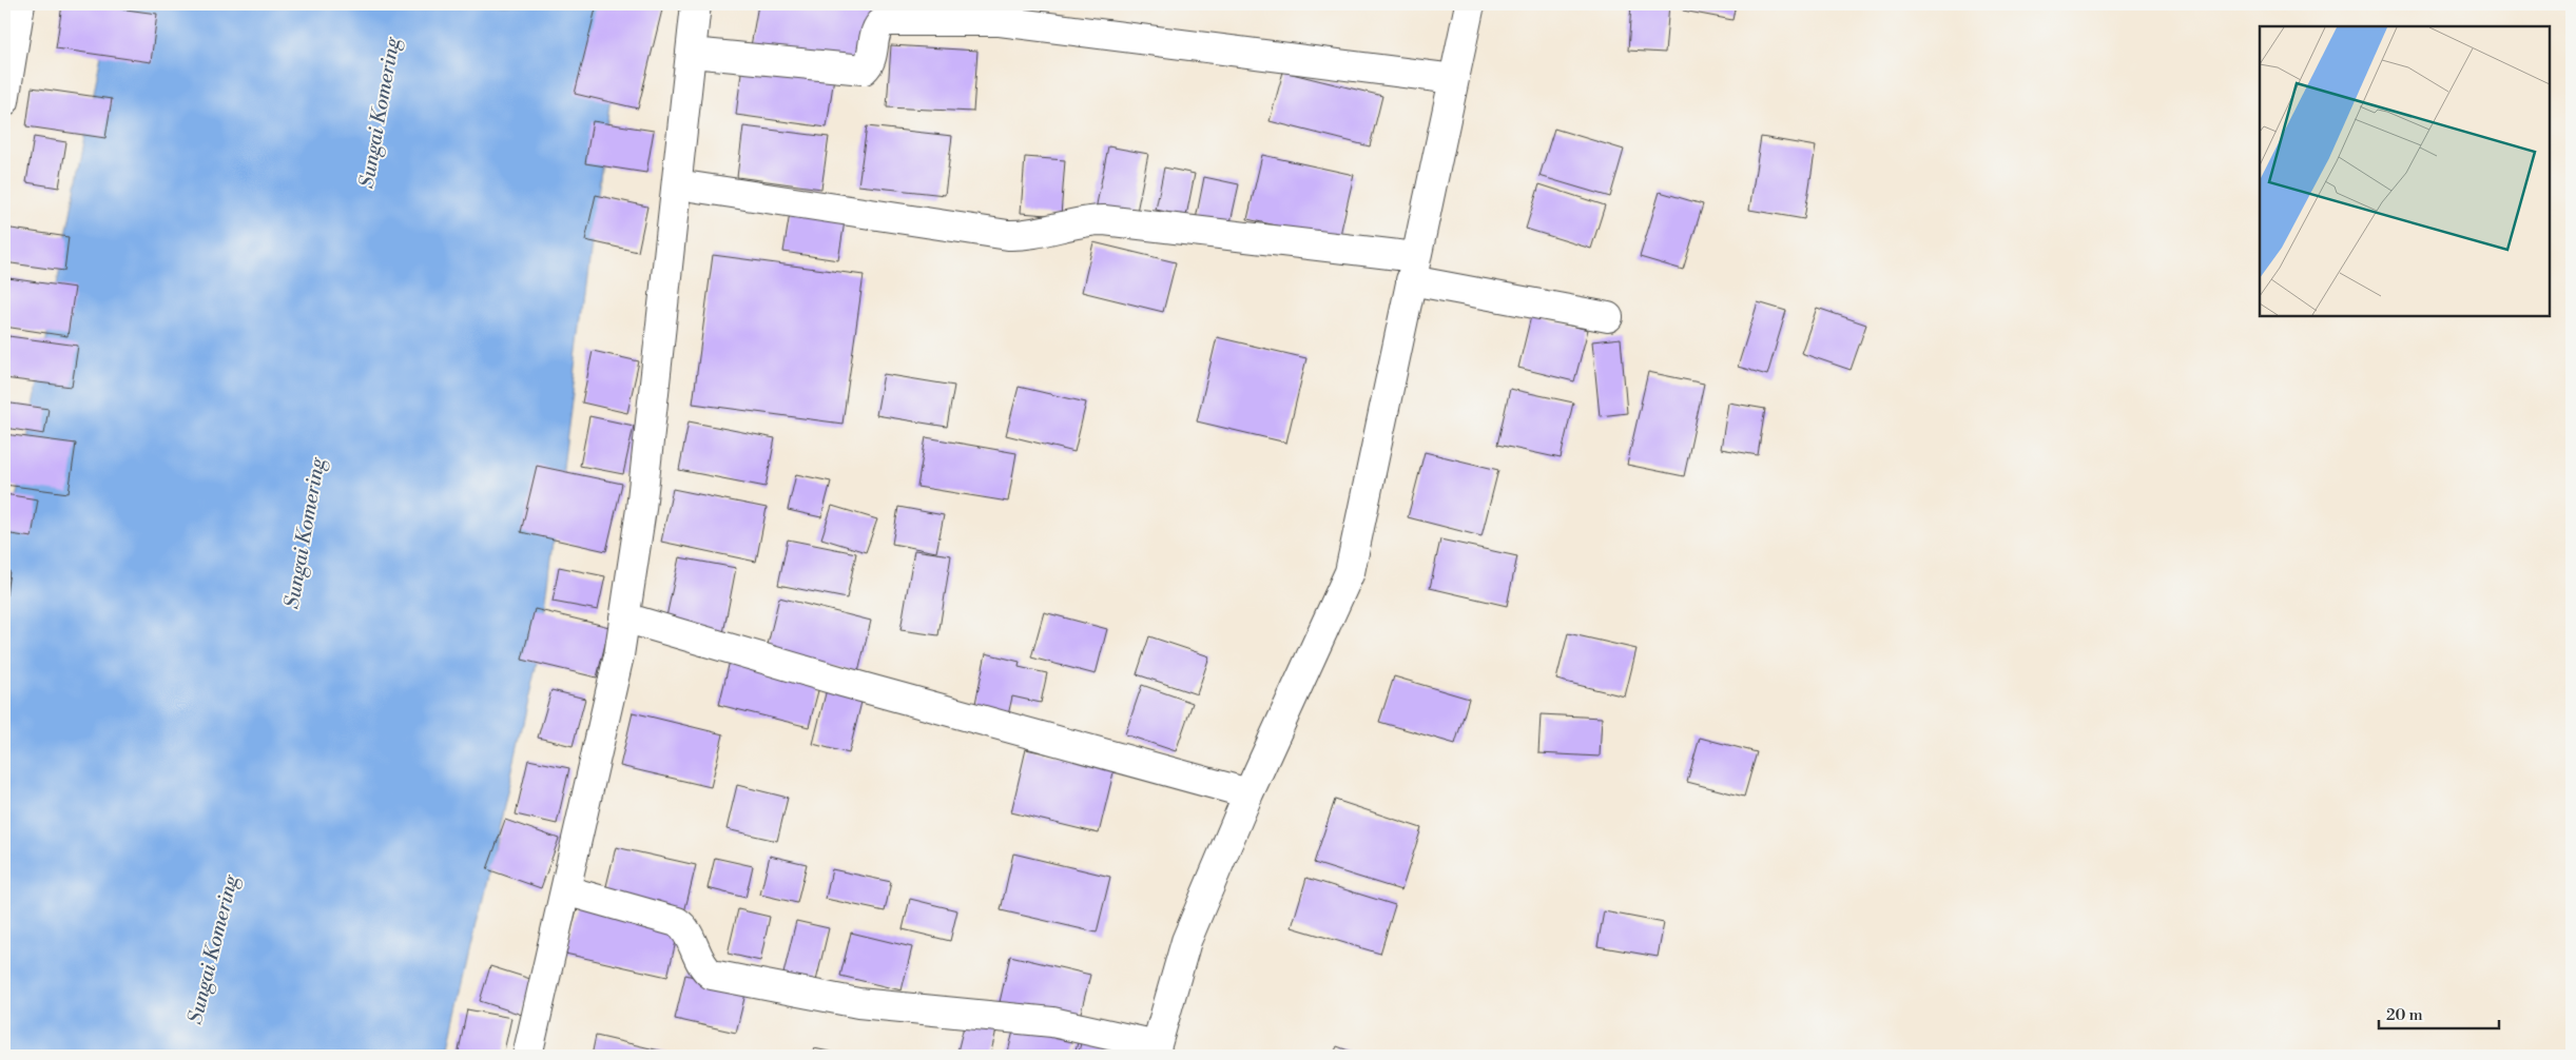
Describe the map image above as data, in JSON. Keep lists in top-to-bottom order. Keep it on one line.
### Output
{"water":["Sungai Komering"],"scale_bar":"20 m"}
